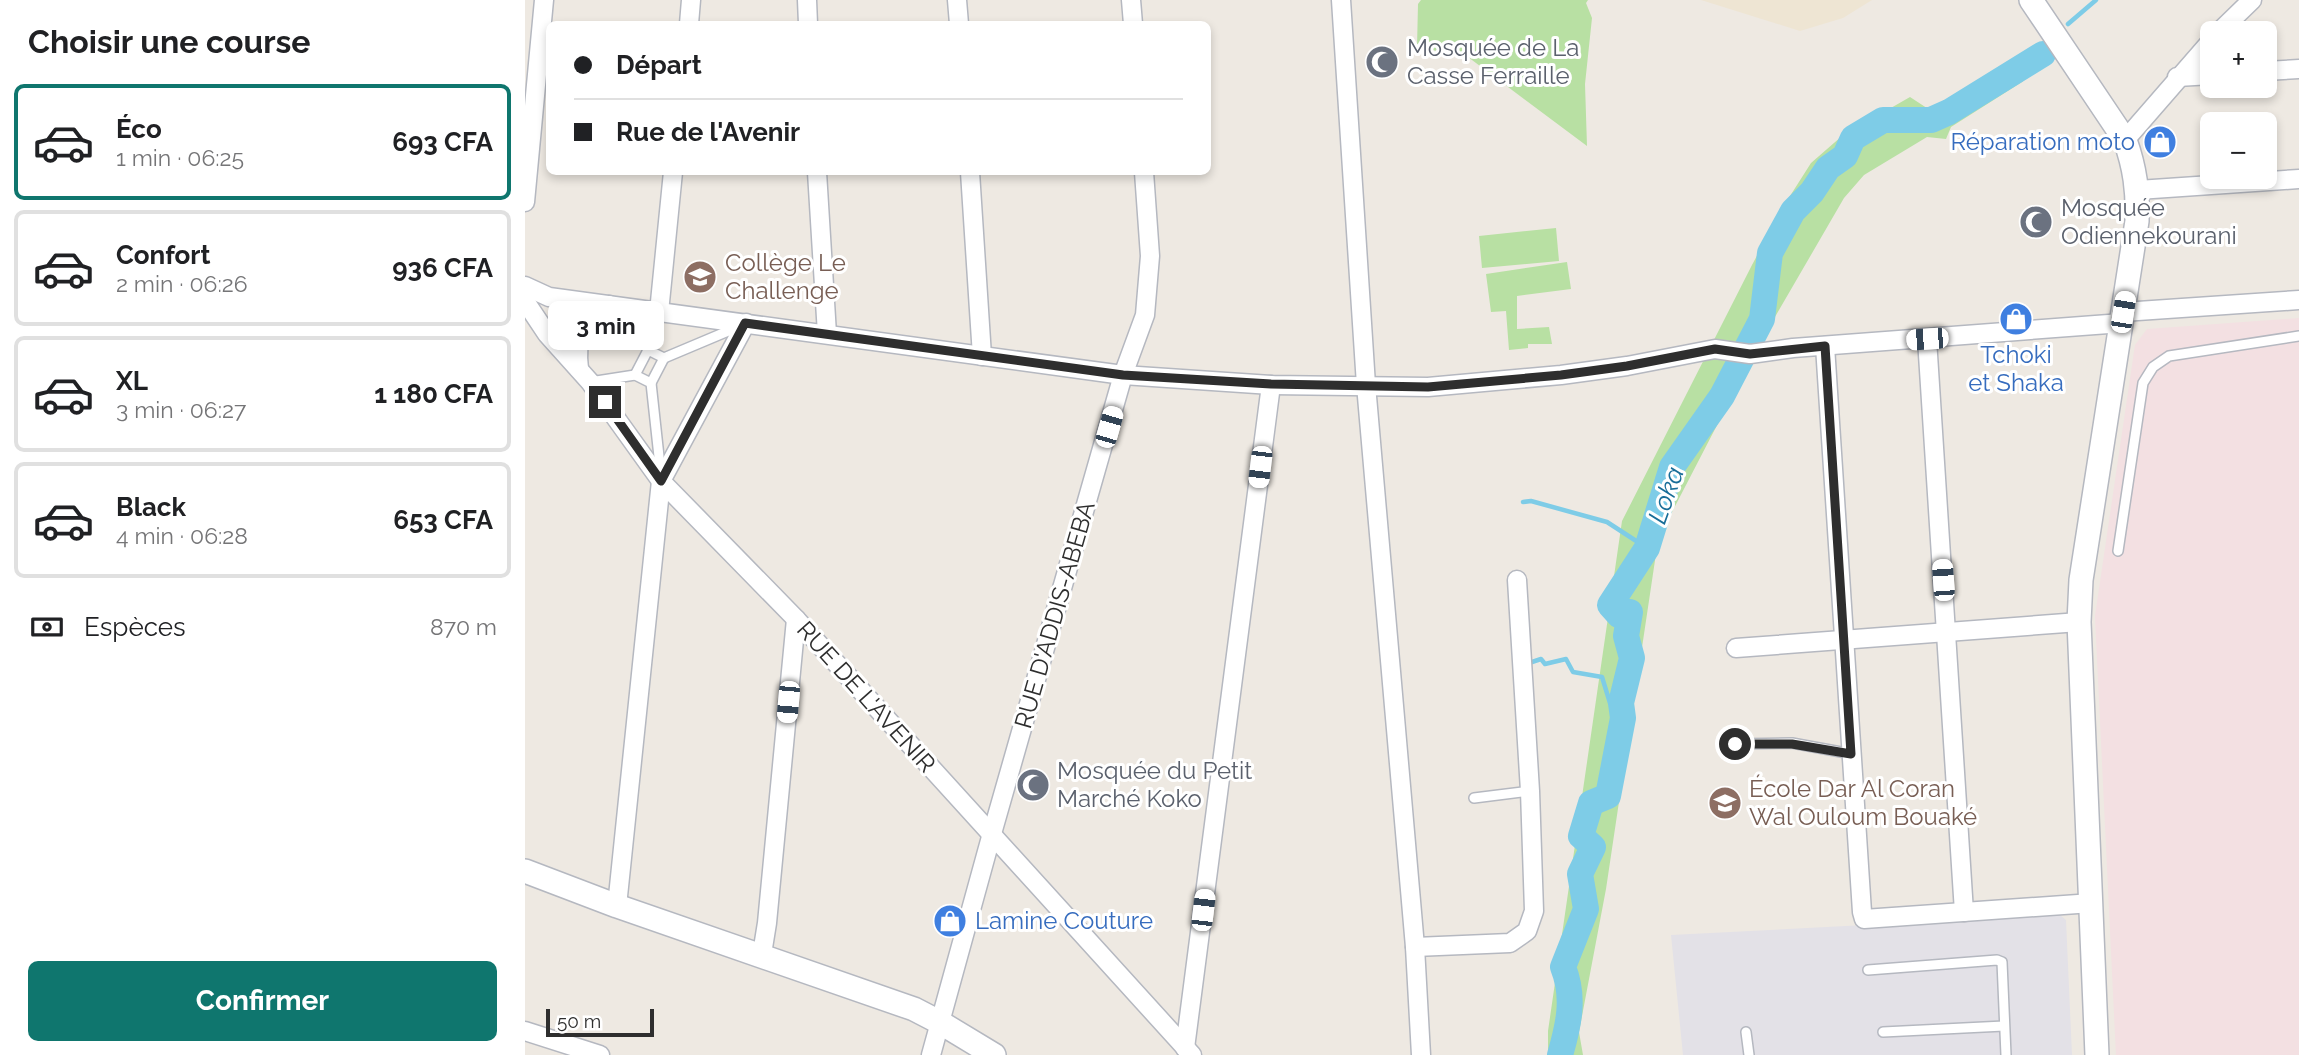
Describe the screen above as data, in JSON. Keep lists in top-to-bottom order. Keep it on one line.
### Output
{"streets":{"street":["RUE D'ADDIS-ABEBA","RUE DE L'AVENIR"]},"crossings":[["RUE D'ADDIS-ABEBA","RUE DE L'AVENIR"]],"water":["Loka"],"places":{"mosque":["Mosquée de La Casse Ferraille","Mosquée Odiennekourani","Mosquée du Petit Marché Koko"],"shop":["Réparation moto","Tchoki et Shaka","Lamine Couture"],"school or university":["Collège Le Challenge","École Dar Al Coran Wal Ouloum Bouaké"]},"scale_bar":"50 m","page":{"heading":"Choisir une course","map_buttons":["+","−"],"banner":["Départ","Rue de l'Avenir"],"list":[{"name":"Éco","note":"1 min · 06:25","value":"693 CFA"},{"name":"Confort","note":"2 min · 06:26","value":"936 CFA"},{"name":"XL","note":"3 min · 06:27","value":"1 180 CFA"},{"name":"Black","note":"4 min · 06:28","value":"653 CFA"}],"bubble":"3 min","pay":["Espèces","870 m"],"buttons":"Confirmer","scale":"50 m"}}
